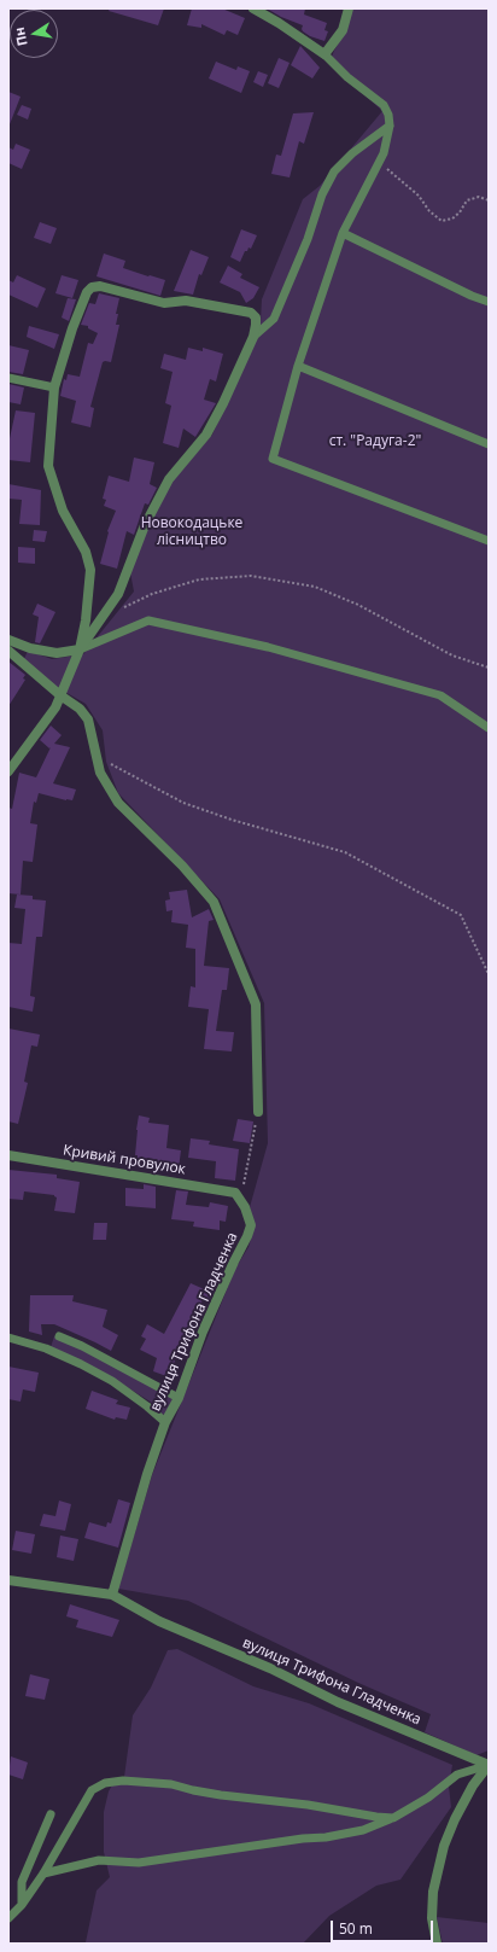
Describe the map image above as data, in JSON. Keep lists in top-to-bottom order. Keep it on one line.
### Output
{"streets":{"street":["Кривий провулок","вулиця Трифона Гладченка"]},"crossings":[["Кривий провулок","вулиця Трифона Гладченка"]],"parks":["ст. \"Радуга-2\"","Новокодацьке лісництво"],"scale_bar":"50 m","north":"left"}
